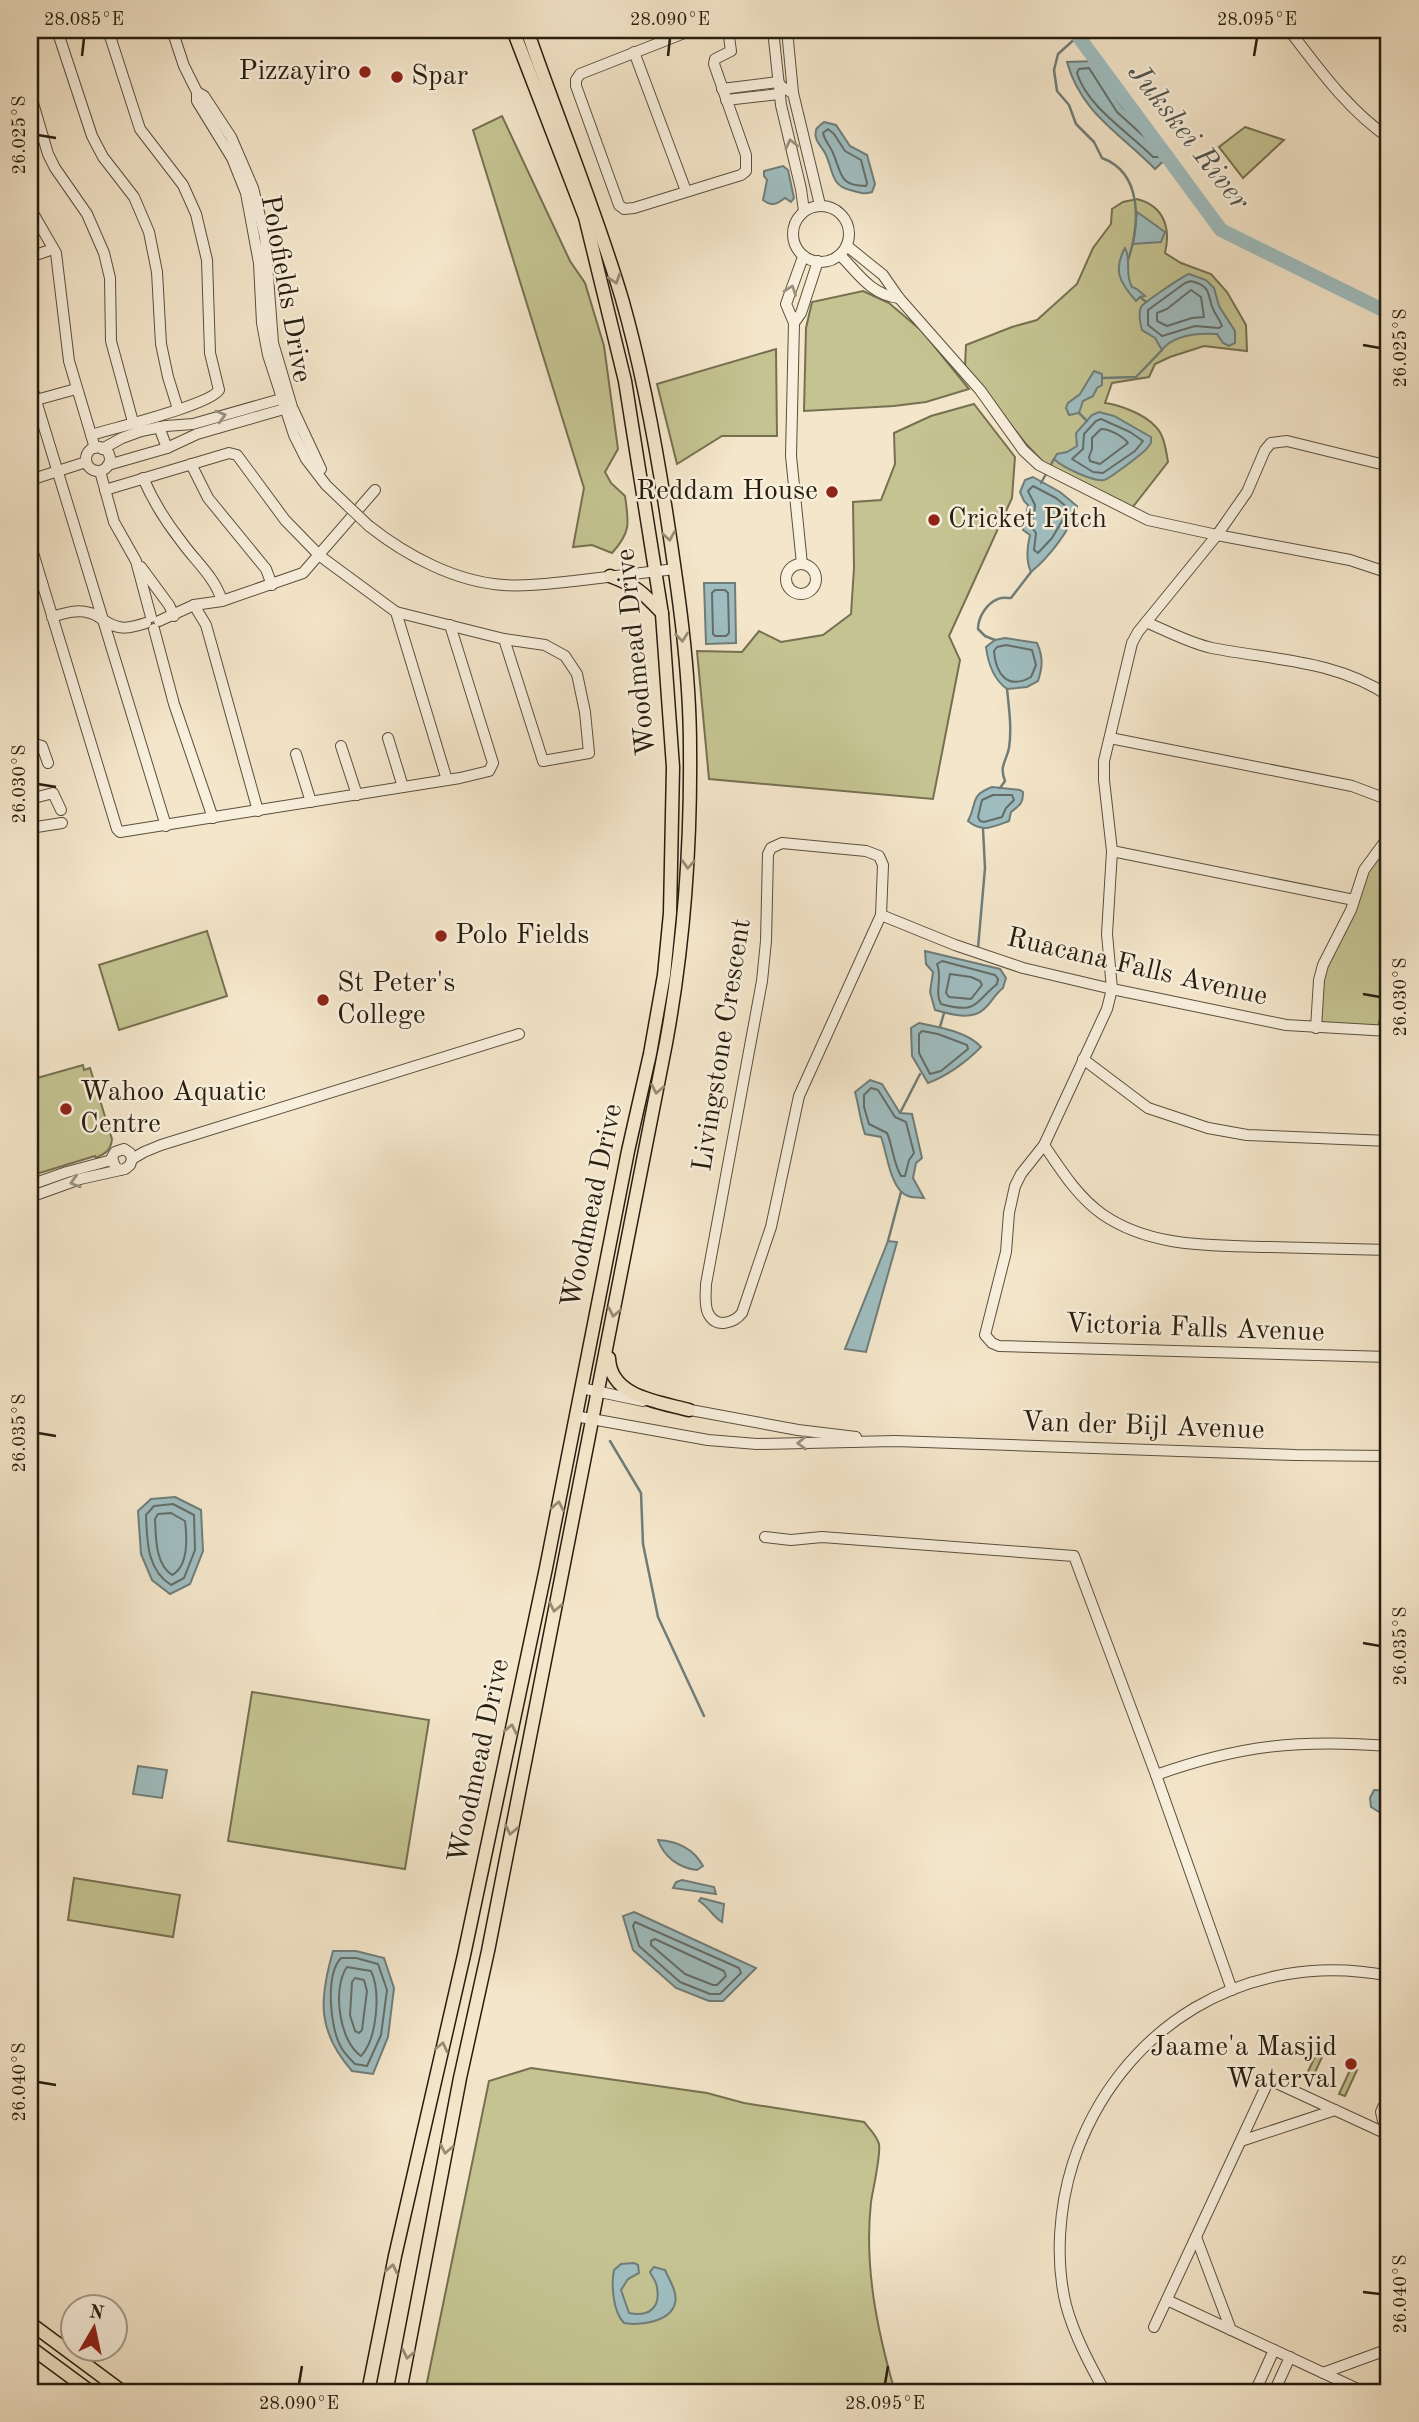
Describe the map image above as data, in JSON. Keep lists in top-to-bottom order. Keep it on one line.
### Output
{"streets":{"main road":["Woodmead Drive"],"street":["Polofields Drive","Ruacana Falls Avenue","Livingstone Crescent","Victoria Falls Avenue","Van der Bijl Avenue"]},"crossings":[["Polofields Drive","Woodmead Drive"],["Woodmead Drive","Van der Bijl Avenue"],["Ruacana Falls Avenue","Livingstone Crescent"]],"water":["Jukskei River"],"places":["Pizzayiro","Spar","Reddam House","Cricket Pitch","Polo Fields","St Peter's College","Wahoo Aquatic Centre","Jaame'a Masjid Waterval"],"north":"top","coordinates":["28.085°E","28.090°E","28.095°E","26.025°S","26.030°S","26.035°S","26.040°S"]}
